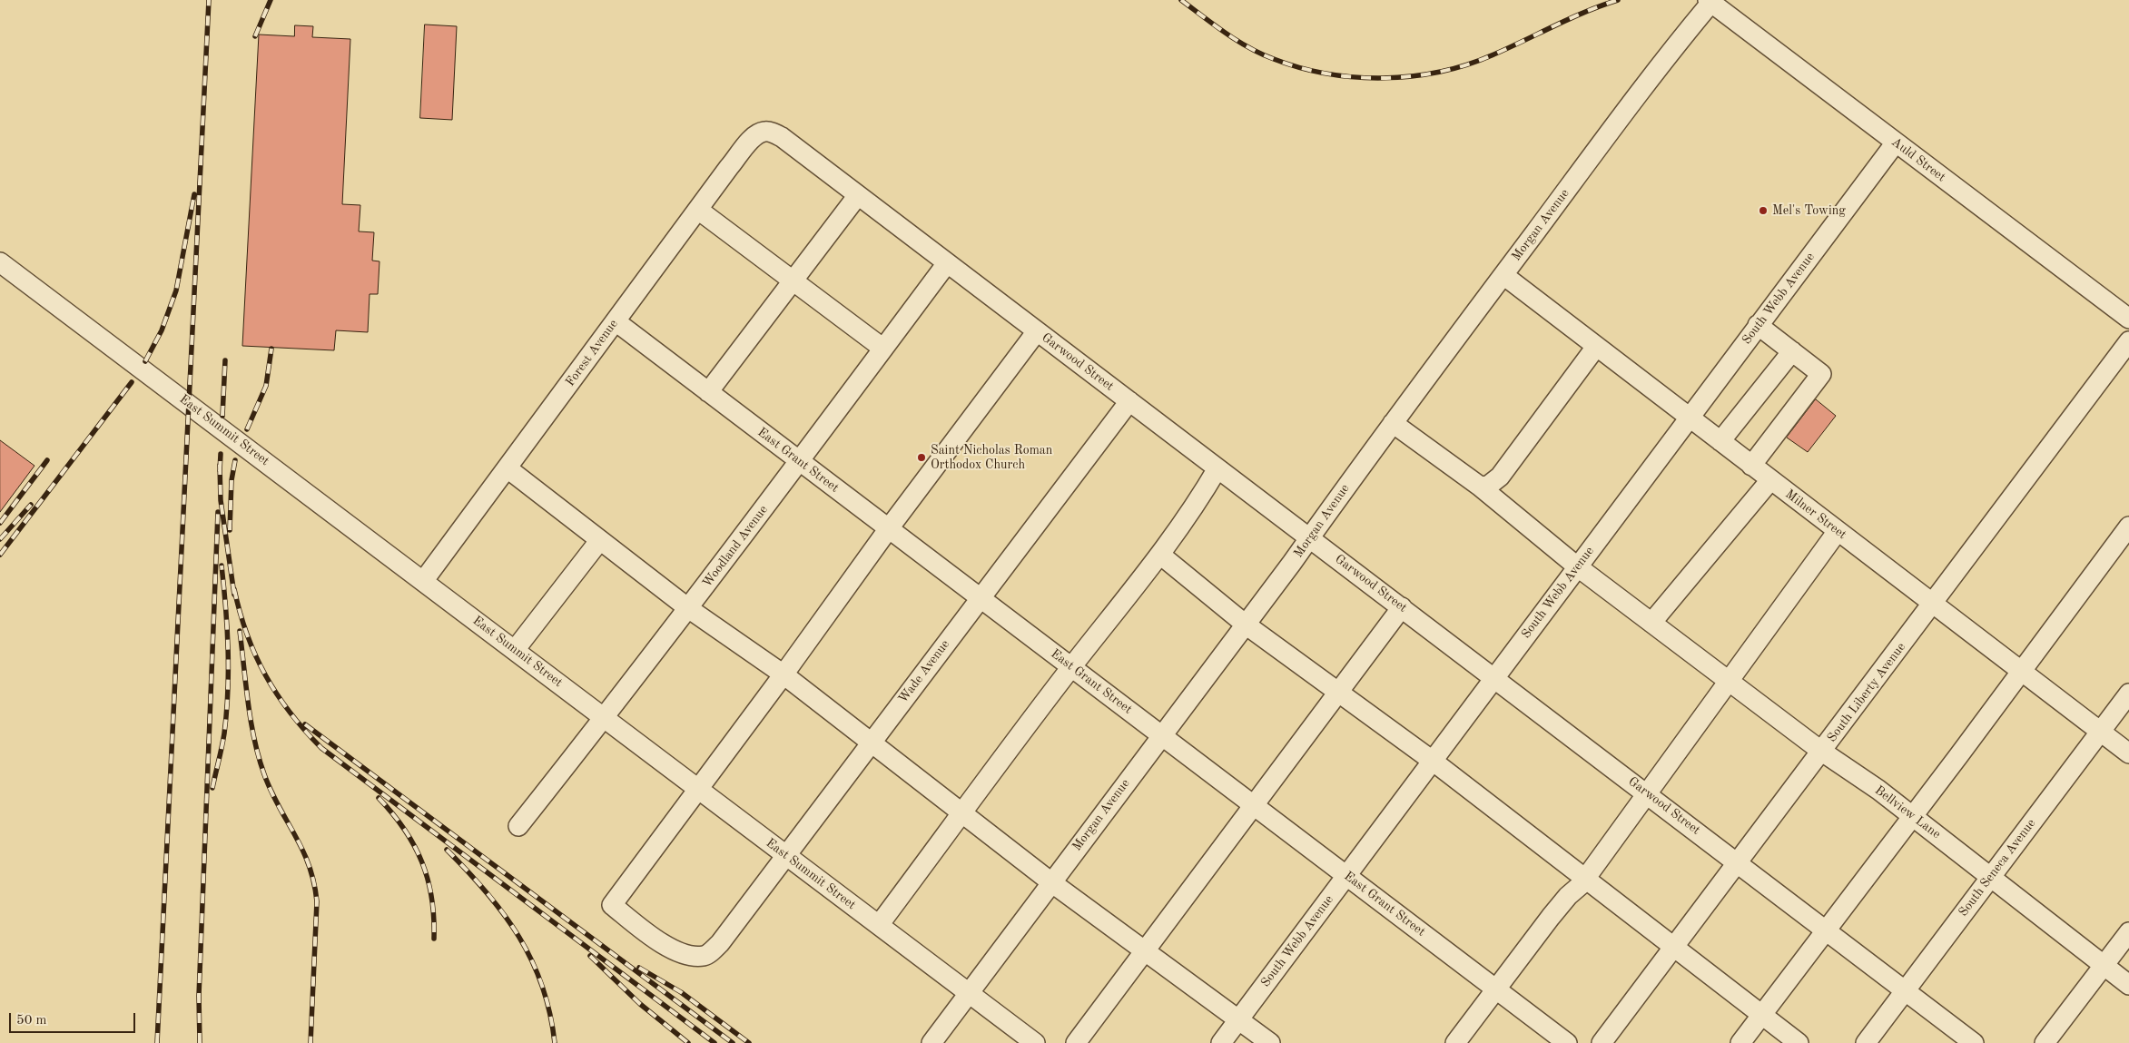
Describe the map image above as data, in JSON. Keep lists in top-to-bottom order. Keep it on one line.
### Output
{"streets":{"street":["Auld Street","Morgan Avenue","South Webb Avenue","Forest Avenue","Garwood Street","East Summit Street","East Grant Street","Milner Street","Woodland Avenue","Wade Avenue","South Liberty Avenue","Bellview Lane","South Seneca Avenue"]},"crossings":[["Auld Street","Morgan Avenue"],["Auld Street","South Webb Avenue"],["Morgan Avenue","Garwood Street"],["Morgan Avenue","East Summit Street"],["Morgan Avenue","East Grant Street"],["Morgan Avenue","Milner Street"],["Morgan Avenue","Bellview Lane"],["South Webb Avenue","Garwood Street"],["South Webb Avenue","East Grant Street"],["South Webb Avenue","Milner Street"],["South Webb Avenue","Bellview Lane"],["Forest Avenue","Garwood Street"],["Forest Avenue","East Summit Street"],["Forest Avenue","East Grant Street"],["Garwood Street","Woodland Avenue"],["Garwood Street","Wade Avenue"],["Garwood Street","South Liberty Avenue"],["Garwood Street","South Seneca Avenue"],["East Summit Street","Woodland Avenue"],["East Summit Street","Wade Avenue"],["East Grant Street","Woodland Avenue"],["East Grant Street","Wade Avenue"],["Milner Street","South Liberty Avenue"],["Milner Street","South Seneca Avenue"],["South Liberty Avenue","Bellview Lane"],["Bellview Lane","South Seneca Avenue"]],"places":["Mel's Towing","Saint Nicholas Roman Orthodox Church"],"scale_bar":"50 m"}
